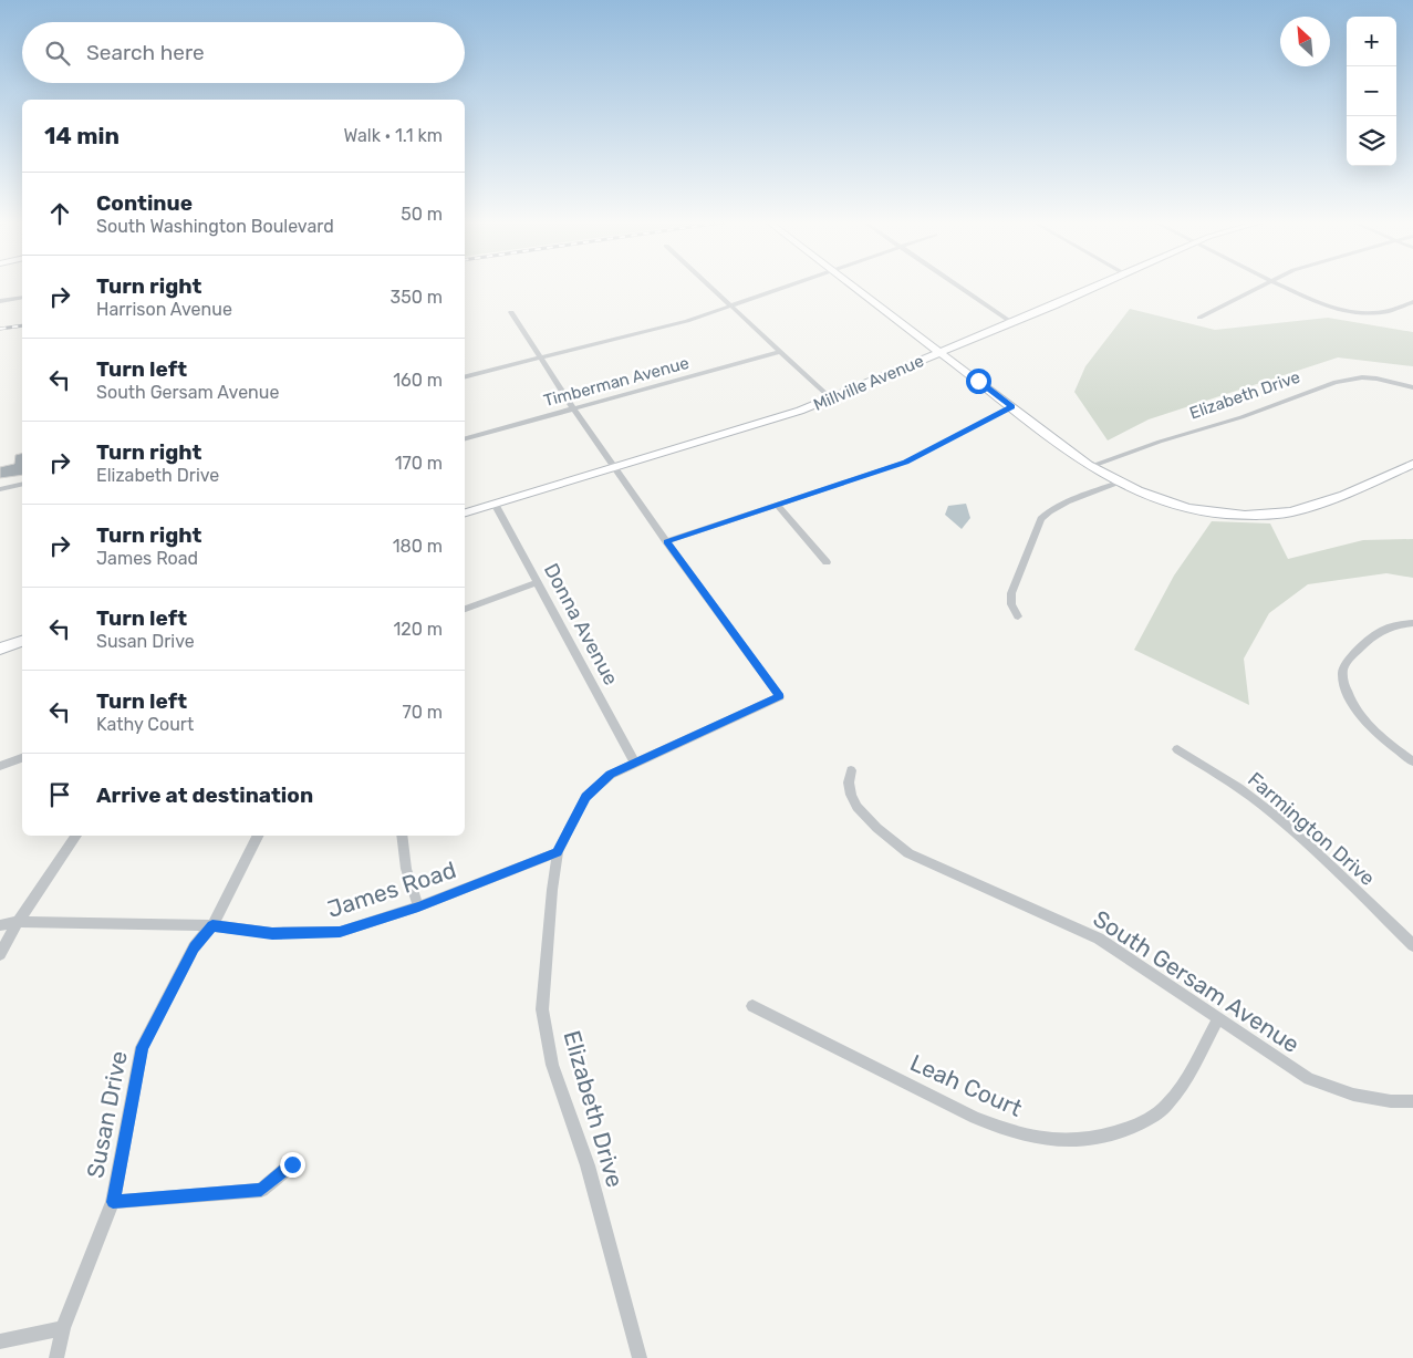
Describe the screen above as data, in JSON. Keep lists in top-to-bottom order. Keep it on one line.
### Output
{"streets":{"main road":["Millville Avenue"],"street":["Timberman Avenue","Elizabeth Drive","Donna Avenue","Farmington Drive","James Road","South Gersam Avenue","Leah Court","Susan Drive"]},"crossings":[["Millville Avenue","Donna Avenue"],["Elizabeth Drive","Donna Avenue"],["Elizabeth Drive","James Road"],["James Road","Susan Drive"],["South Gersam Avenue","Leah Court"]],"north":"top left","page":{"map_buttons":["+","−"],"search":"Search here","heading":["14 min","Walk · 1.1 km"],"list":[["Continue","South Washington Boulevard","50 m"],["Turn right","Harrison Avenue","350 m"],["Turn left","South Gersam Avenue","160 m"],["Turn right","Elizabeth Drive","170 m"],["Turn right","James Road","180 m"],["Turn left","Susan Drive","120 m"],["Turn left","Kathy Court","70 m"],"Arrive at destination"]}}
